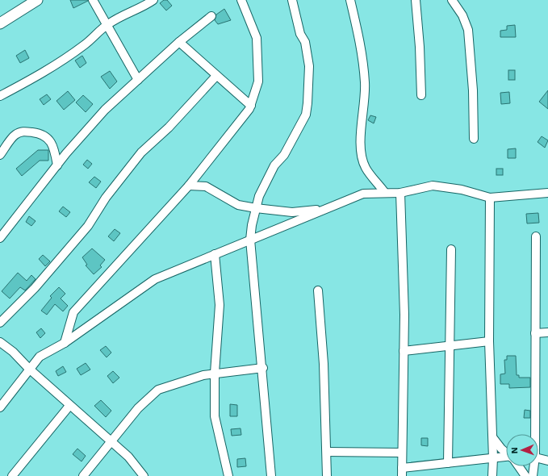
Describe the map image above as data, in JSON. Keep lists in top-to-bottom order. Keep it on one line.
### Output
{"north":"left"}
